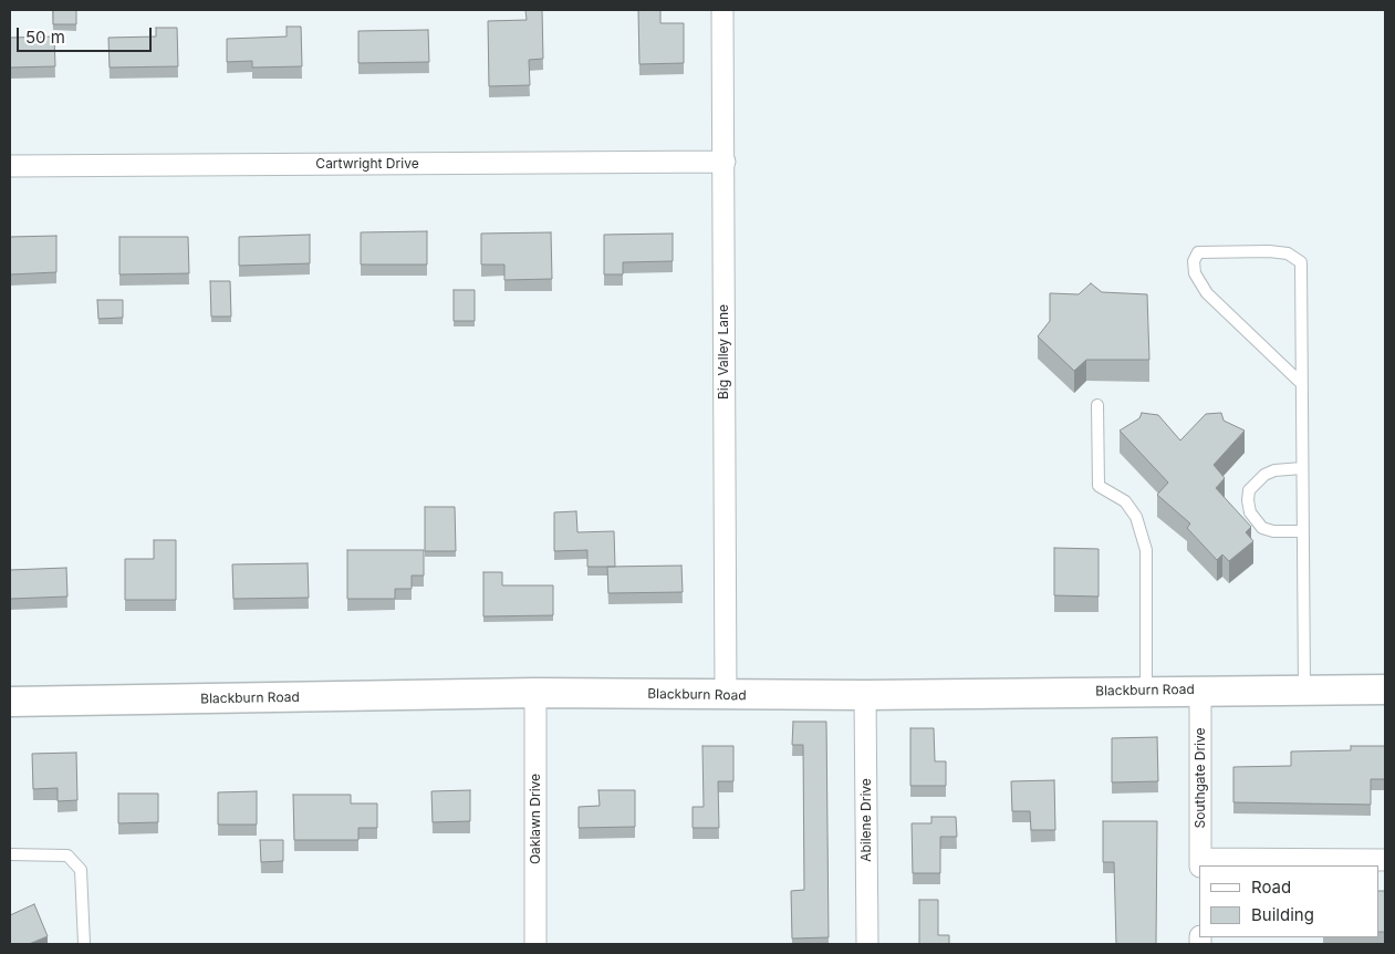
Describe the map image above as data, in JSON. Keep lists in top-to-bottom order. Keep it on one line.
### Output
{"streets":{"main road":["Blackburn Road"],"street":["Cartwright Drive","Big Valley Lane","Southgate Drive","Oaklawn Drive","Abilene Drive"]},"crossings":[["Cartwright Drive","Big Valley Lane"],["Big Valley Lane","Blackburn Road"],["Blackburn Road","Southgate Drive"],["Blackburn Road","Oaklawn Drive"],["Blackburn Road","Abilene Drive"]],"legend":["Road","Building"],"scale_bar":"50 m"}
